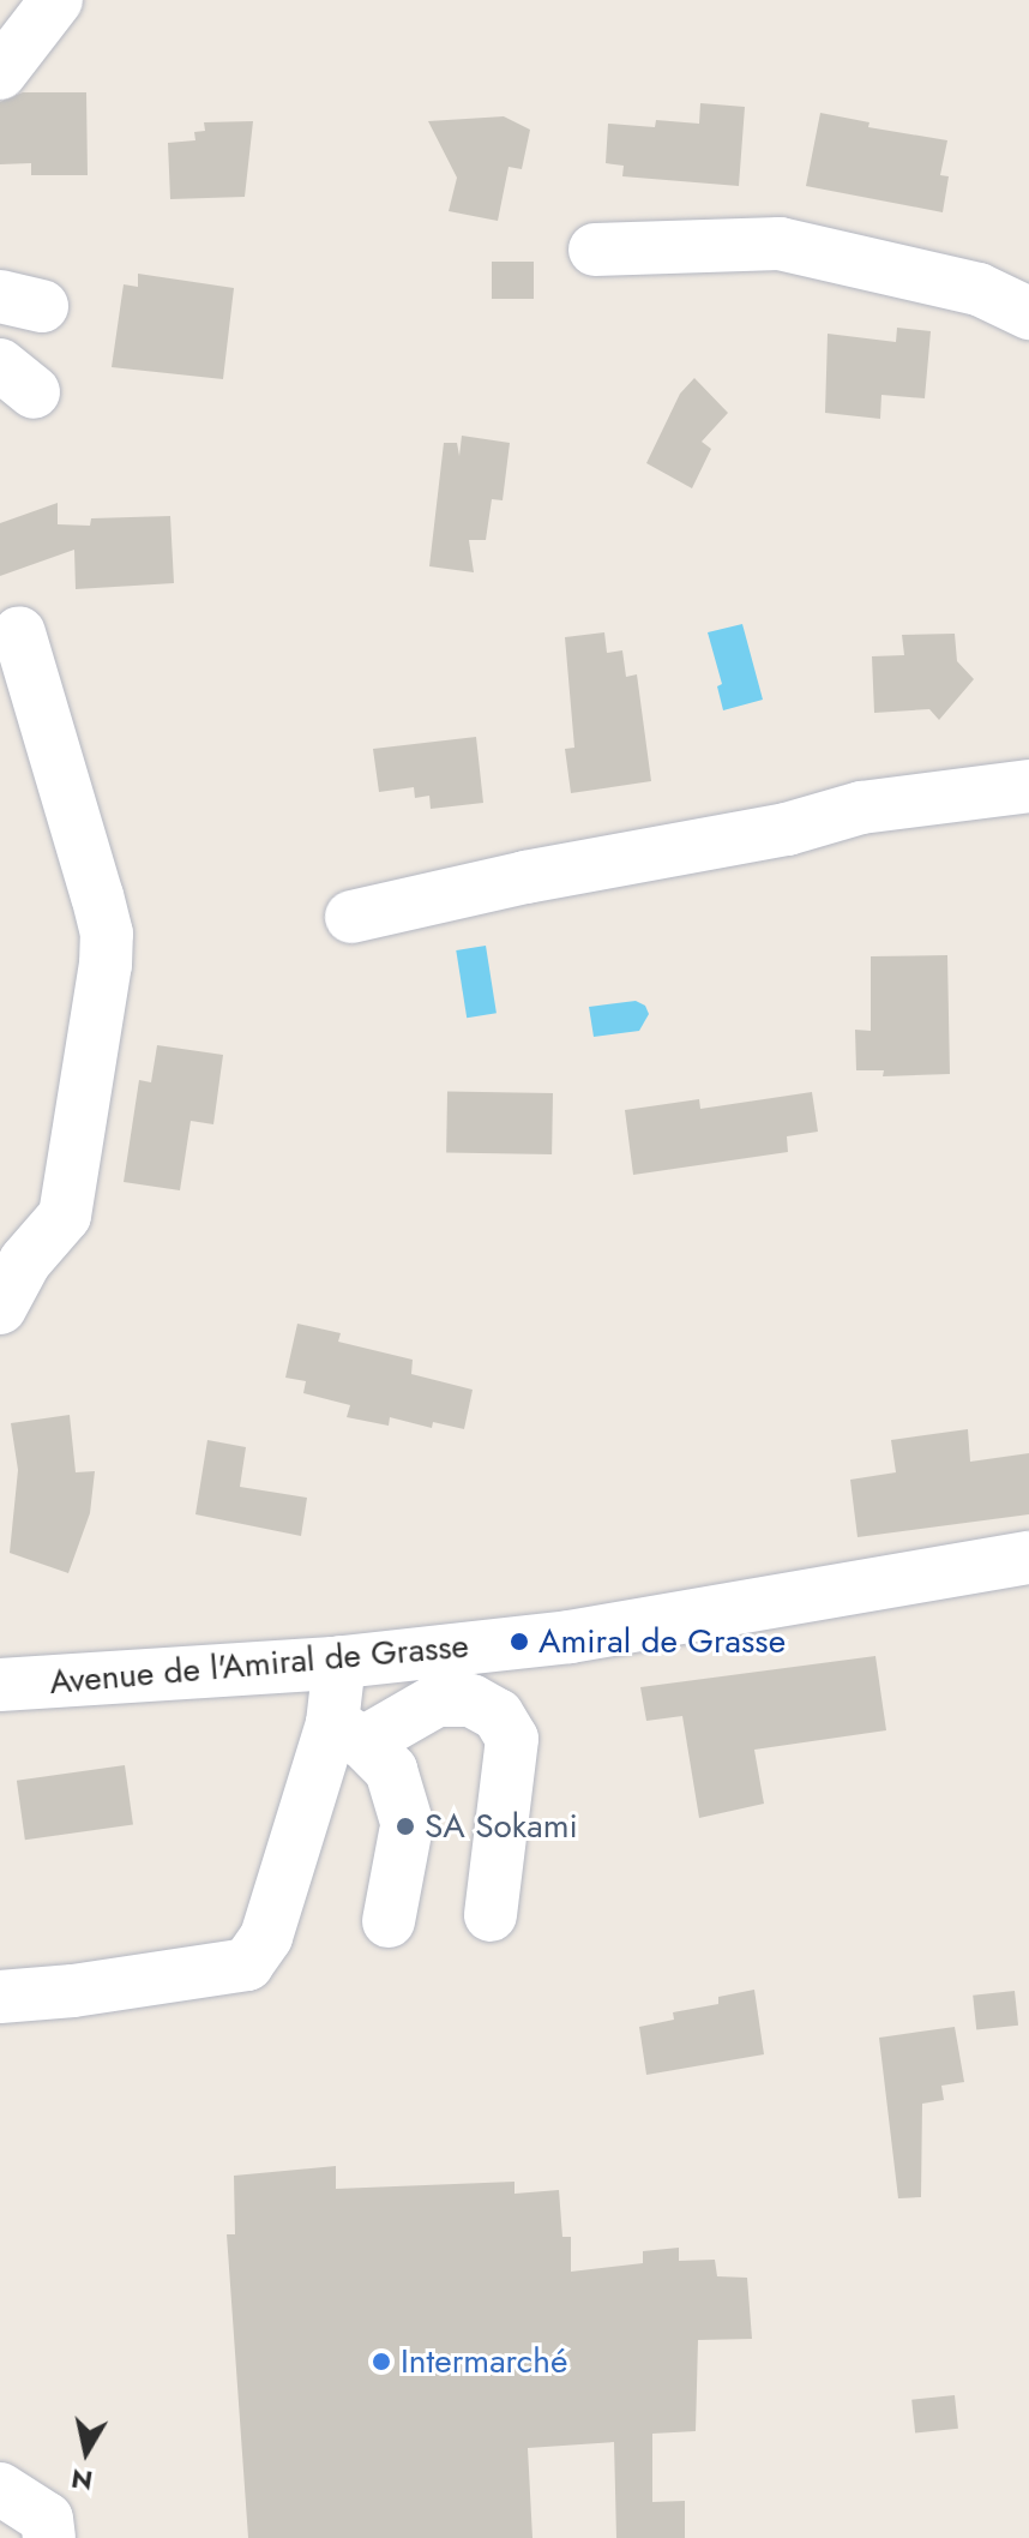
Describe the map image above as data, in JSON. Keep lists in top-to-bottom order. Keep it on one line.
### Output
{"streets":{"street":["Avenue de l'Amiral de Grasse"]},"places":["Amiral de Grasse","SA Sokami","Intermarché"],"north":"bottom"}
